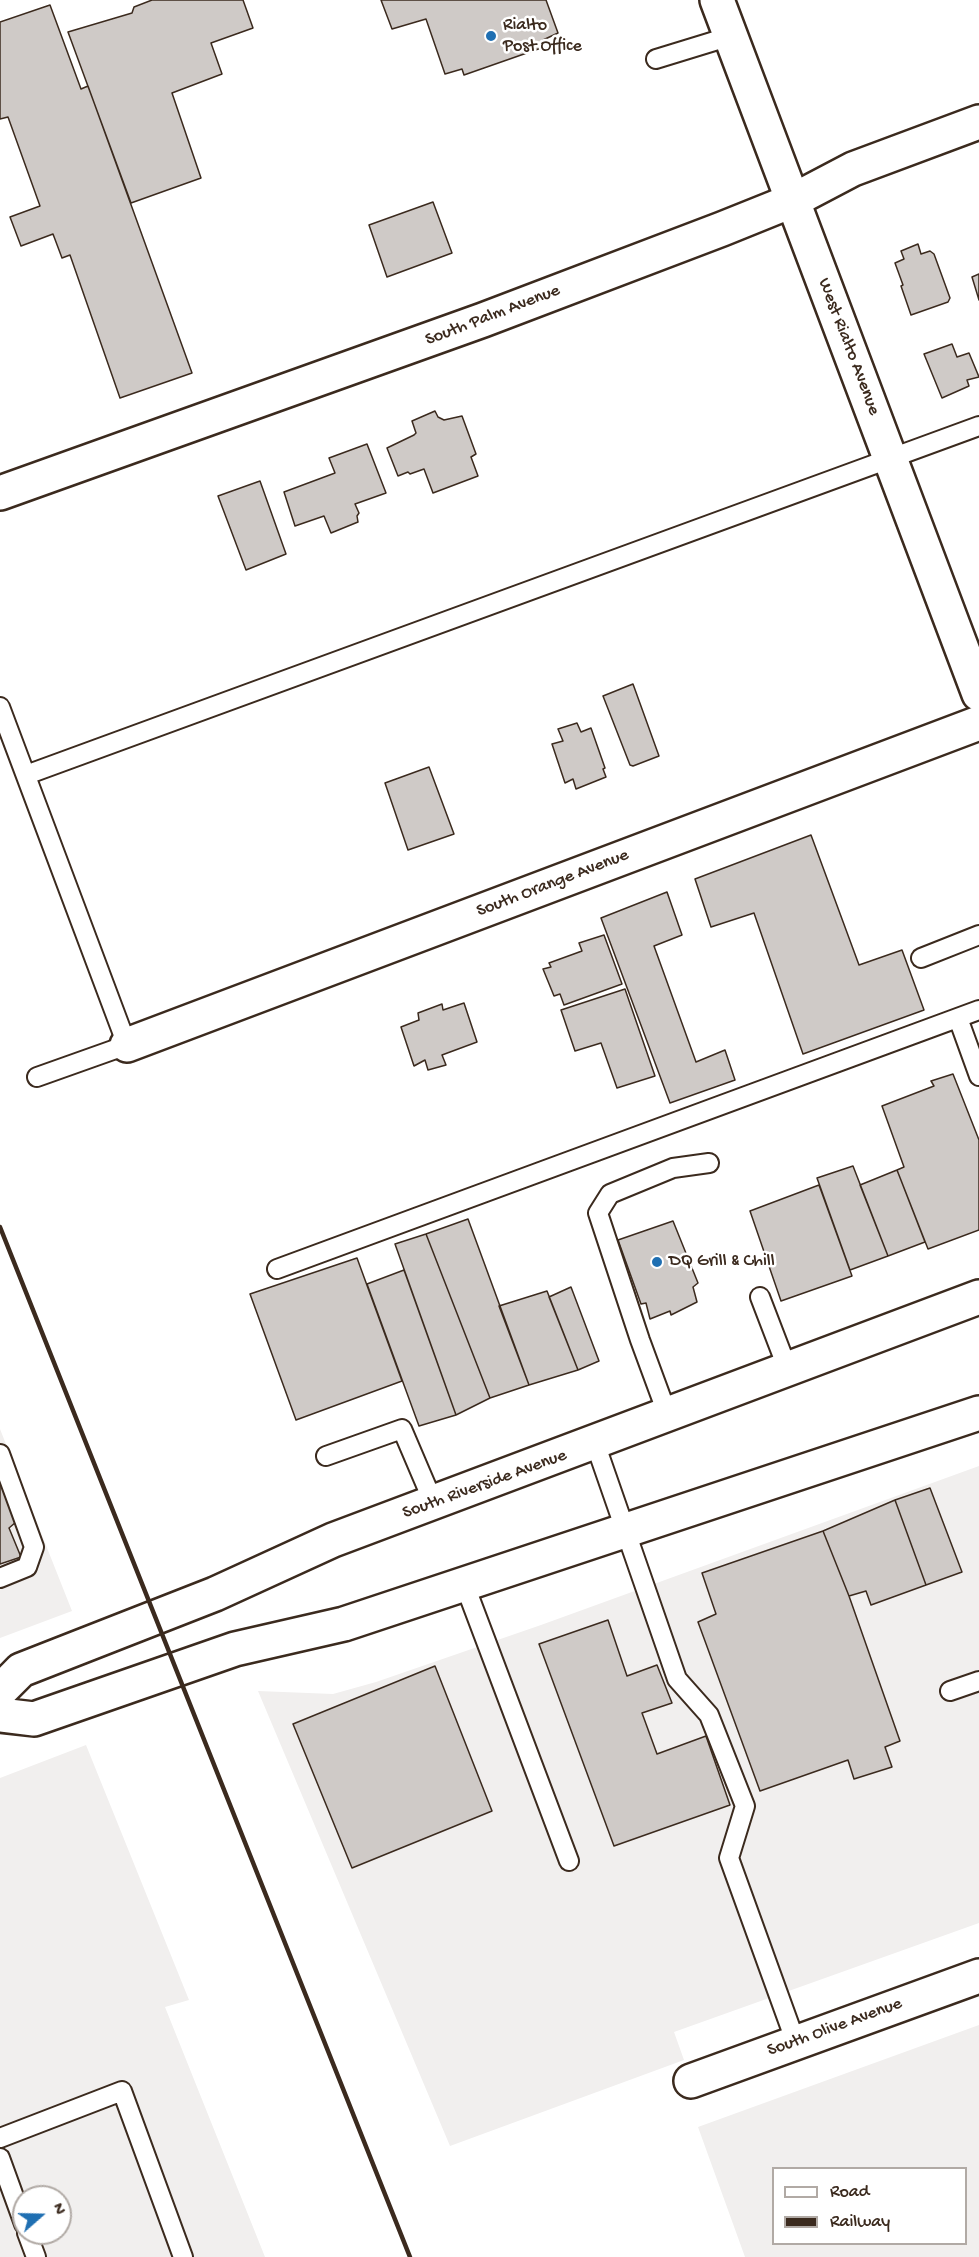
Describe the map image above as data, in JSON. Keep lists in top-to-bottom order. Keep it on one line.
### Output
{"streets":{"street":["South Palm Avenue","West Rialto Avenue","South Orange Avenue","South Riverside Avenue","South Olive Avenue"]},"crossings":[["South Palm Avenue","West Rialto Avenue"]],"places":["Rialto Post Office","DQ Grill & Chill"],"legend":["Road","Railway"],"north":"right"}
